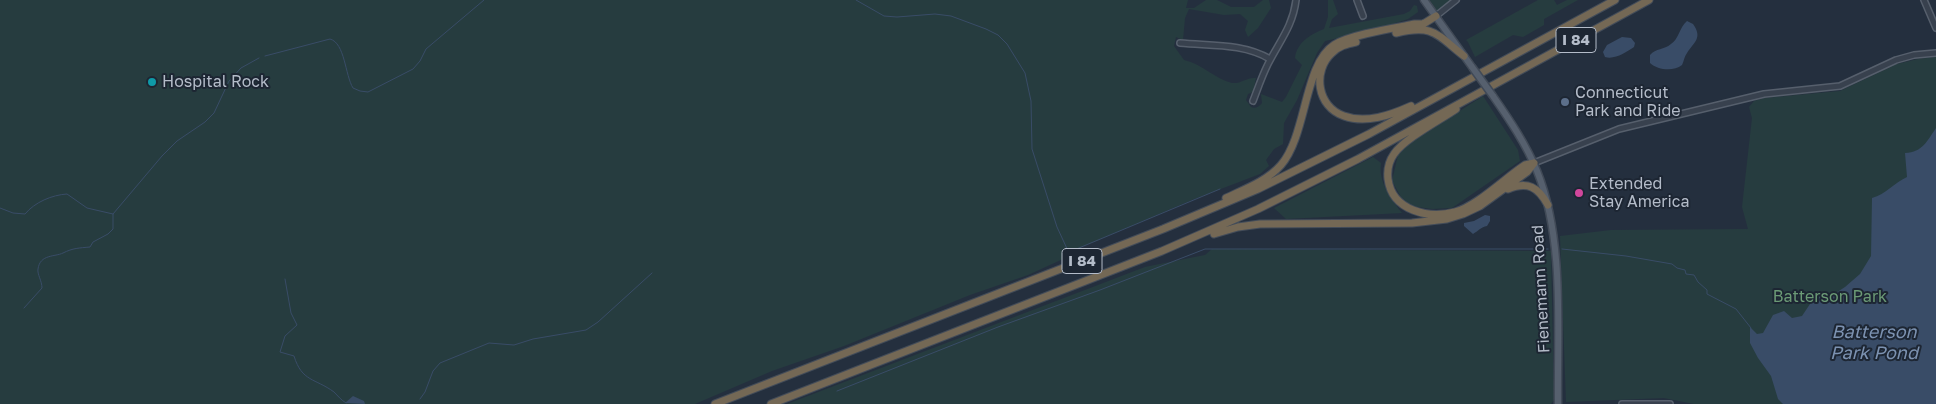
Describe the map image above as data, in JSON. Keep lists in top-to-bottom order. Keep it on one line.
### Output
{"streets":{"highway":["I 84"],"main road":["Fienemann Road"]},"water":["Batterson Park Pond"],"parks":["Batterson Park"],"places":["Hospital Rock","Connecticut Park and Ride","Extended Stay America"]}
